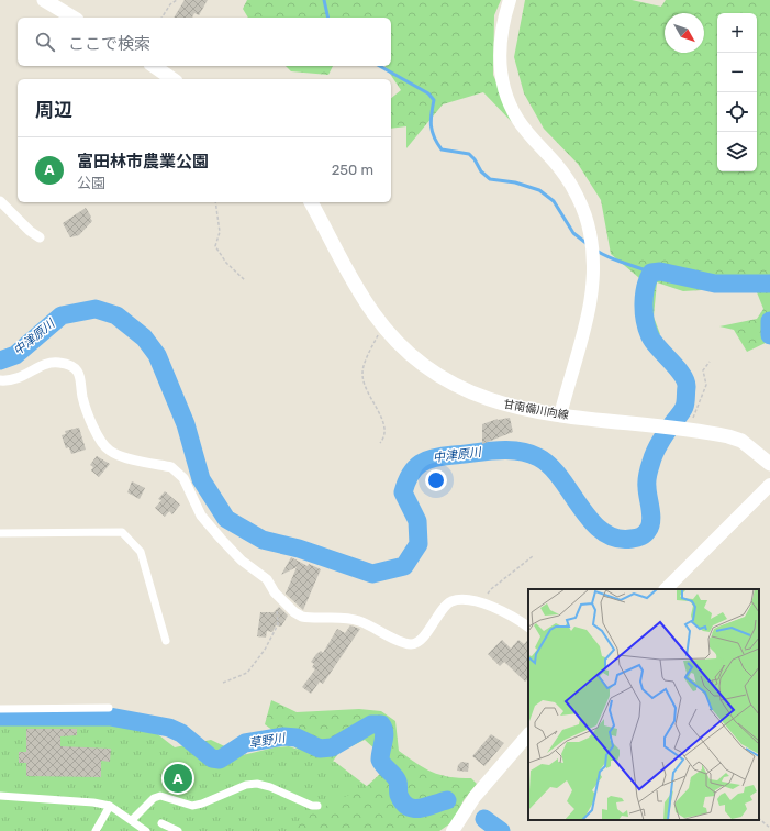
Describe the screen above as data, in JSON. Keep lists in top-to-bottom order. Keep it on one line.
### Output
{"streets":{"main road":["甘南備川向線"]},"water":["中津原川","草野川"],"north":"bottom right","page":{"map_buttons":["+","−"],"search":"ここで検索","heading":"周辺","list":[{"mark":"A","name":"富田林市農業公園","note":"公園","value":"250 m"}],"pins":"A"}}
